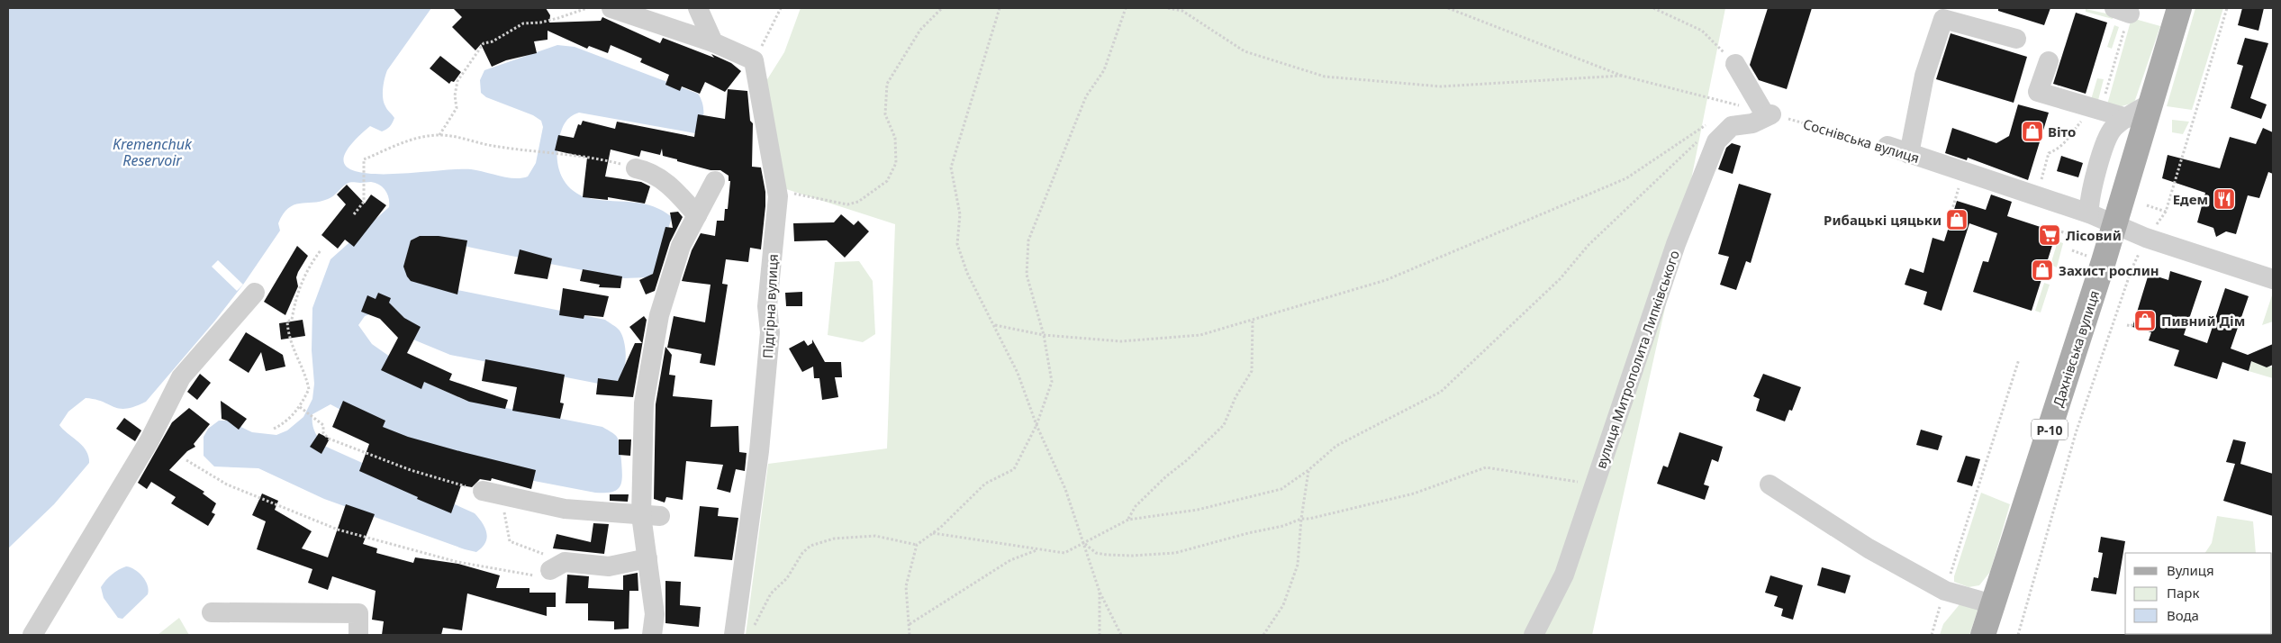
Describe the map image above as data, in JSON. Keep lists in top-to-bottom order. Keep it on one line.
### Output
{"streets":{"main road":["Дахнівська вулиця","Р-10"],"street":["Соснівська вулиця","Підгірна вулиця","вулиця Митрополита Липківського"]},"crossings":[["Соснівська вулиця","Дахнівська вулиця"],["Соснівська вулиця","вулиця Митрополита Липківського"]],"water":["Kremenchuk Reservoir"],"places":{"shop":["Віто","Рибацькі цяцьки","Захист рослин","Пивний Дім"],"restaurant":["Едем"],"supermarket":["Лісовий"]},"legend":["Вулиця","Парк","Вода"]}
